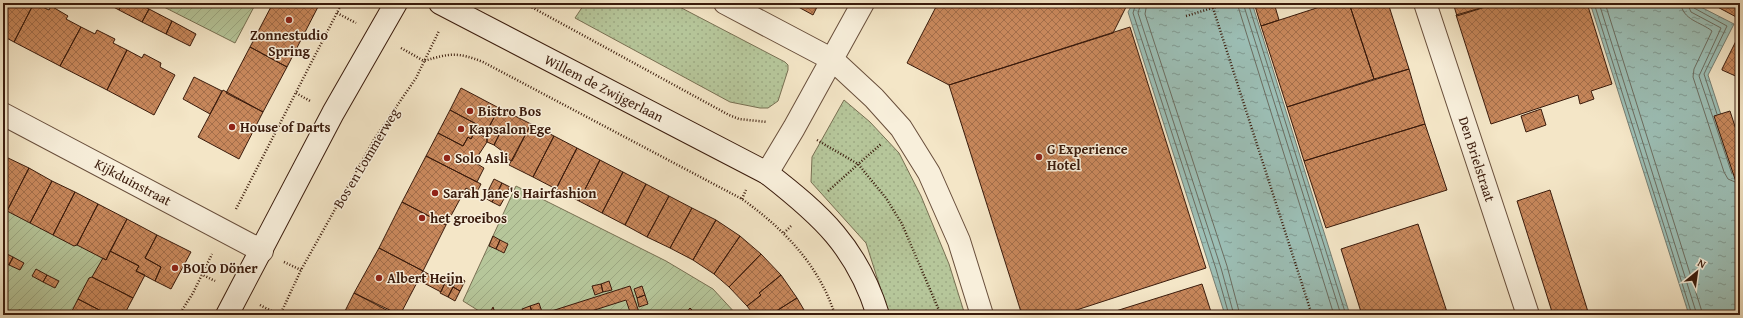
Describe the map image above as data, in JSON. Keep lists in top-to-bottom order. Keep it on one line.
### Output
{"streets":{"street":["Willem de Zwijgerlaan","Den Brielstraat","Kijkduinstraat"],"path":["Bos en Lommerweg"]},"crossings":[["Willem de Zwijgerlaan","Bos en Lommerweg"]],"places":["Zonnestudio Spring","Bistro Bos","House of Darts","Kapsalon Ege","G Experience Hotel","Solo Asli","Sarah Jane's Hairfashion","het groeibos","BOLO Döner","Albert Heijn"],"north":"top right"}
